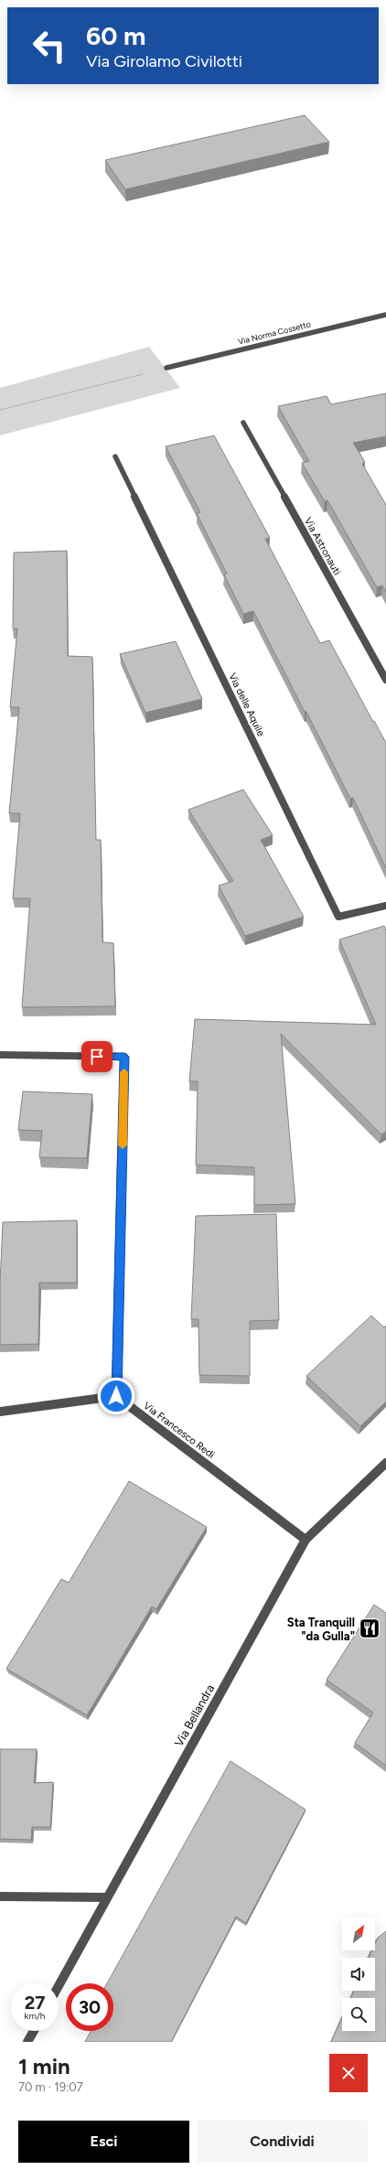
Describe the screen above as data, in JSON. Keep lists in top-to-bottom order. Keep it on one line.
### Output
{"streets":{"street":["Via Norma Cossetto","Via Astronauti","Via delle Aquile","Via Francesco Redi","Via Bellandra"]},"crossings":[["Via Francesco Redi","Via Bellandra"]],"places":{"restaurant":["Sta Tranquill \"da Gulla\""]},"north":"top right","page":{"turn":["60 m","Via Girolamo Civilotti"],"speed":"27 km/h","limit":"30","heading":["1 min","70 m · 19:07"],"buttons":["Esci","Condividi"]}}
